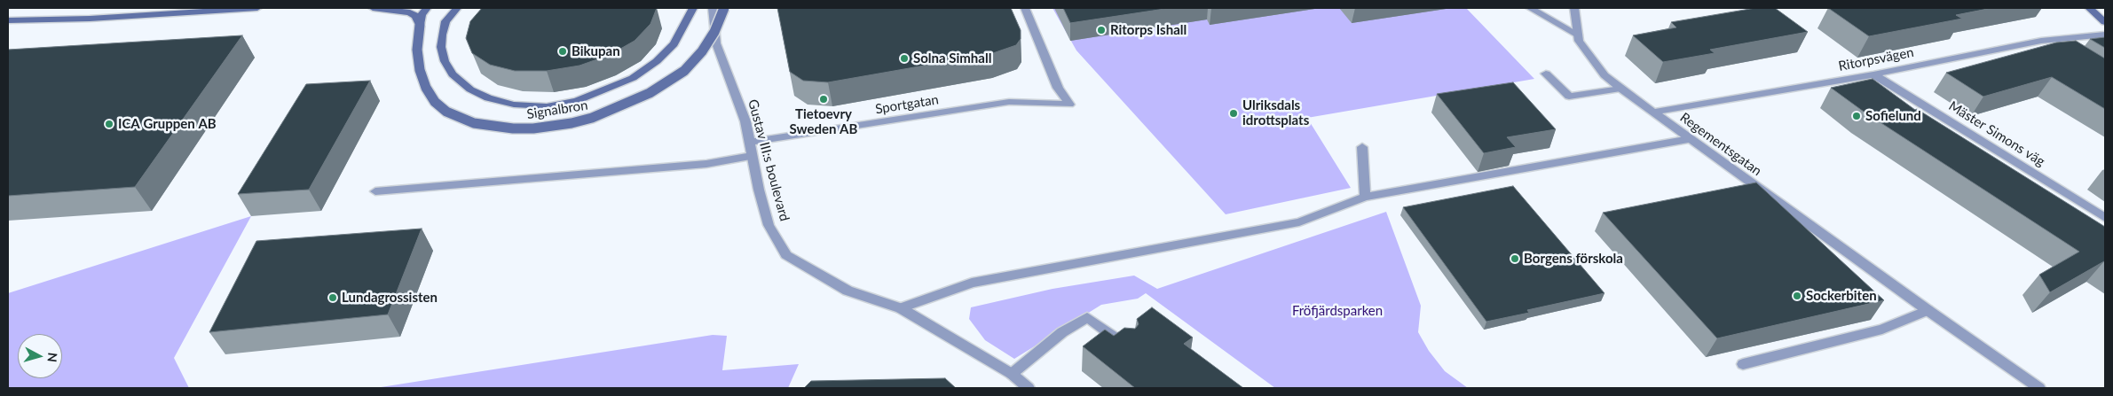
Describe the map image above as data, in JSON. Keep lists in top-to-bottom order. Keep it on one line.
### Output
{"streets":{"street":["Ritorpsvägen","Sportgatan","Signalbron","Mäster Simons väg","Regementsgatan","Gustav III:s boulevard"]},"crossings":[["Ritorpsvägen","Mäster Simons väg"],["Ritorpsvägen","Regementsgatan"],["Sportgatan","Gustav III:s boulevard"]],"parks":["Fröfjärdsparken"],"places":["Ritorps Ishall","Bikupan","Solna Simhall","Tietoevry Sweden AB","Ulriksdals idrottsplats","Sofielund","ICA Gruppen AB","Borgens förskola","Sockerbiten","Lundagrossisten"],"north":"right"}
